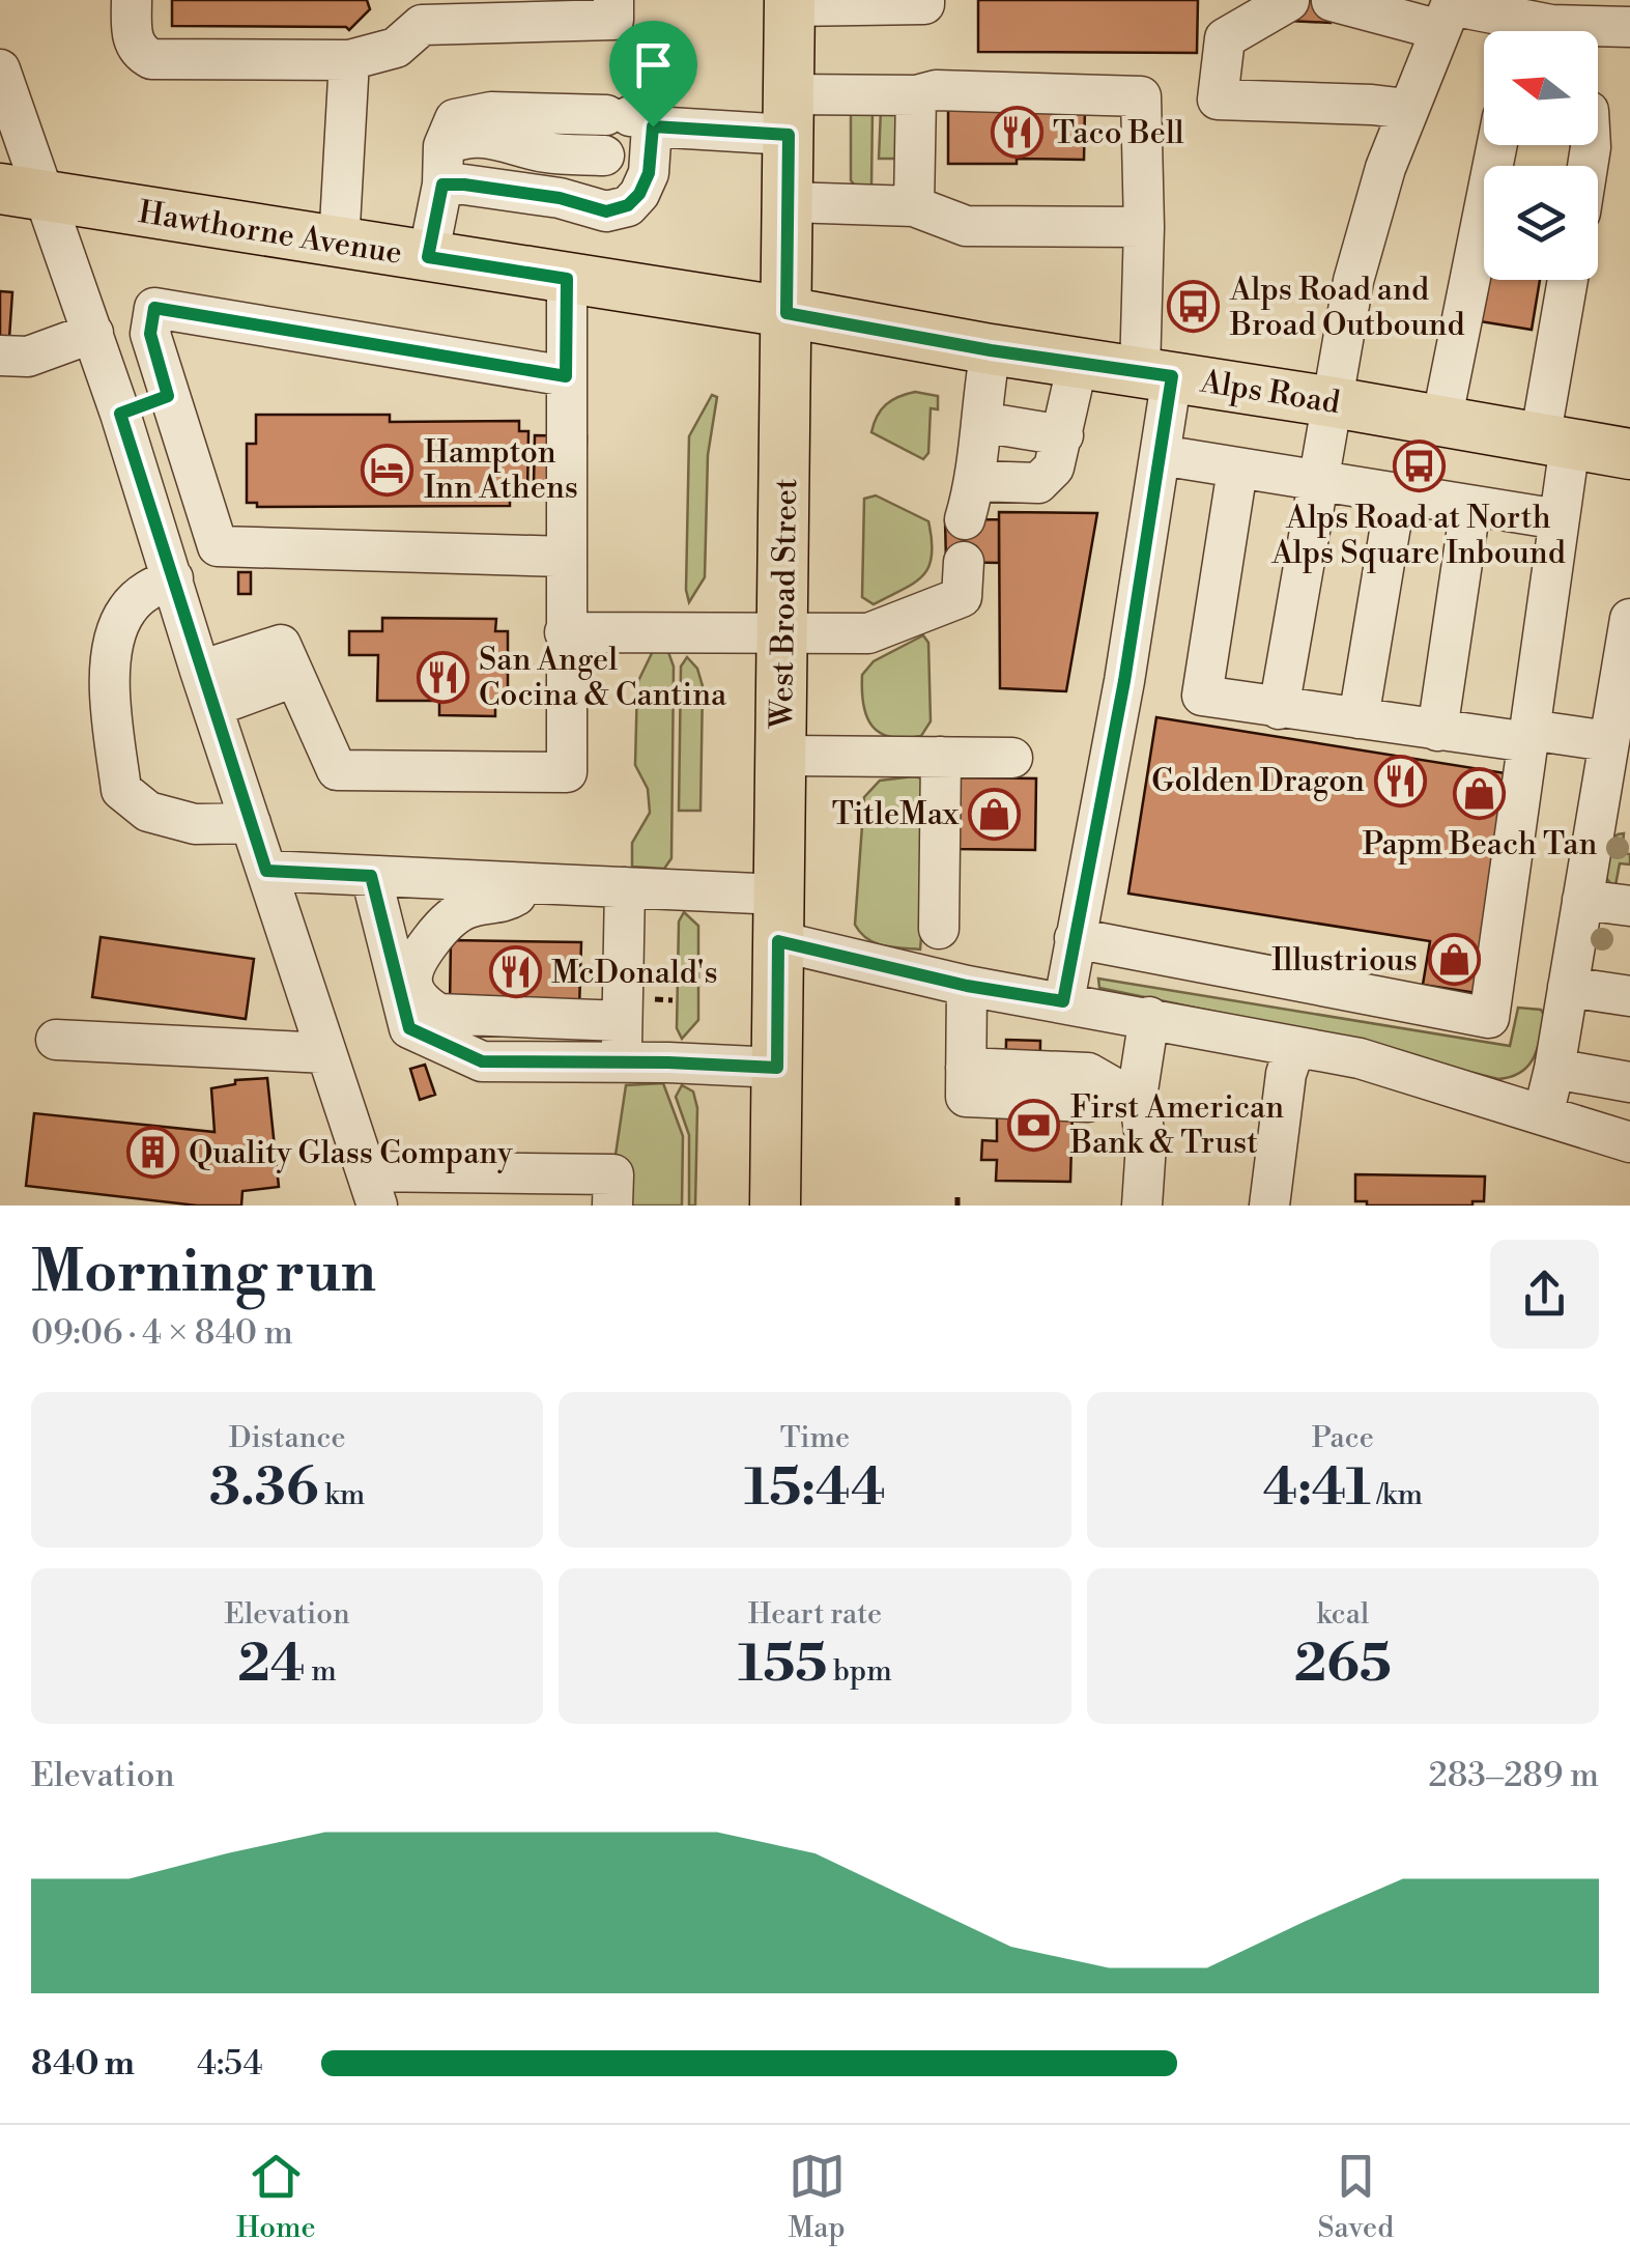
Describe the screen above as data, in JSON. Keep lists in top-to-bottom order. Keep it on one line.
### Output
{"streets":{"main road":["Hawthorne Avenue","Alps Road","West Broad Street"]},"crossings":[["Hawthorne Avenue","Alps Road"],["Hawthorne Avenue","West Broad Street"],["Alps Road","West Broad Street"]],"places":{"restaurant":["Taco Bell","San Angel Cocina & Cantina","Golden Dragon","McDonald's"],"bus stop":["Alps Road and Broad Outbound","Alps Road at North Alps Square Inbound"],"hotel":["Hampton Inn Athens"],"shop":["Papm Beach Tan","TitleMax","Illustrious"],"bank":["First American Bank & Trust"],"building":["Quality Glass Company"]},"north":"left","page":{"heading":["Morning run","09:06 · 4 × 840 m"],"stats":[["Distance","3.36 km"],["Time","15:44"],["Pace","4:41 /km"],["Elevation","24 m"],["Heart rate","155 bpm"],["kcal","265"]],"chart":["Elevation","283–289 m"],"list":[{"name":"840 m","note":"4:54"}],"tabs":["Home","Map","Saved"]}}
